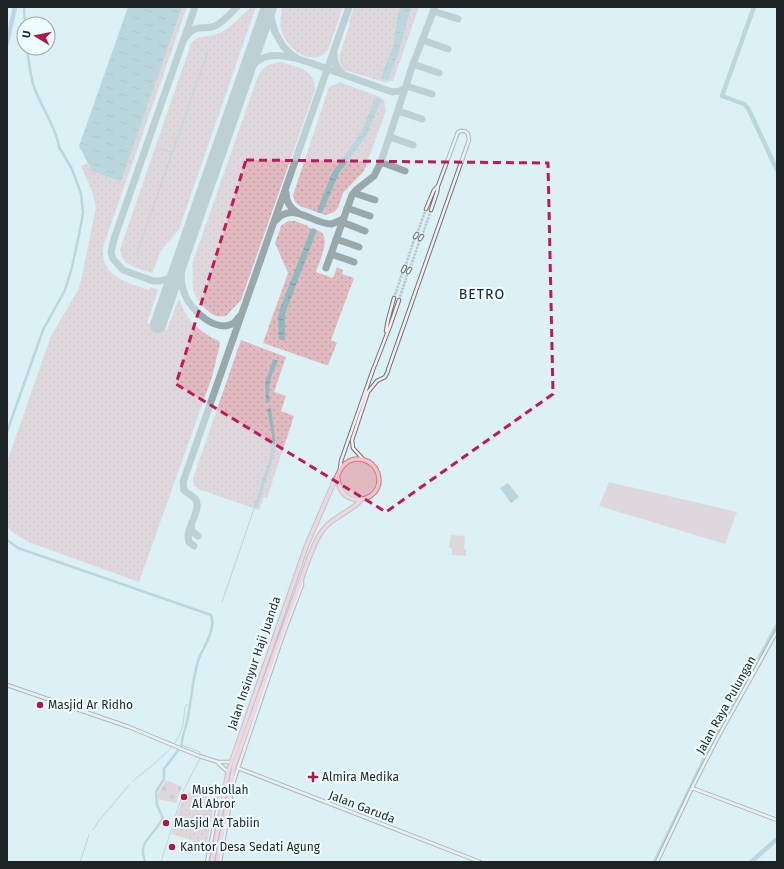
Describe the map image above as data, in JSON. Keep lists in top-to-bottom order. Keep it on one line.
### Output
{"streets":{"highway":["Jalan Insinyur Haji Juanda"],"street":["Jalan Raya Pulungan","Jalan Garuda"]},"crossings":[["Jalan Insinyur Haji Juanda","Jalan Garuda"]],"districts":["BETRO"],"places":{"other":["Masjid Ar Ridho","Mushollah Al Abror","Masjid At Tabiin","Kantor Desa Sedati Agung"],"health":["Almira Medika"]},"north":"left"}
